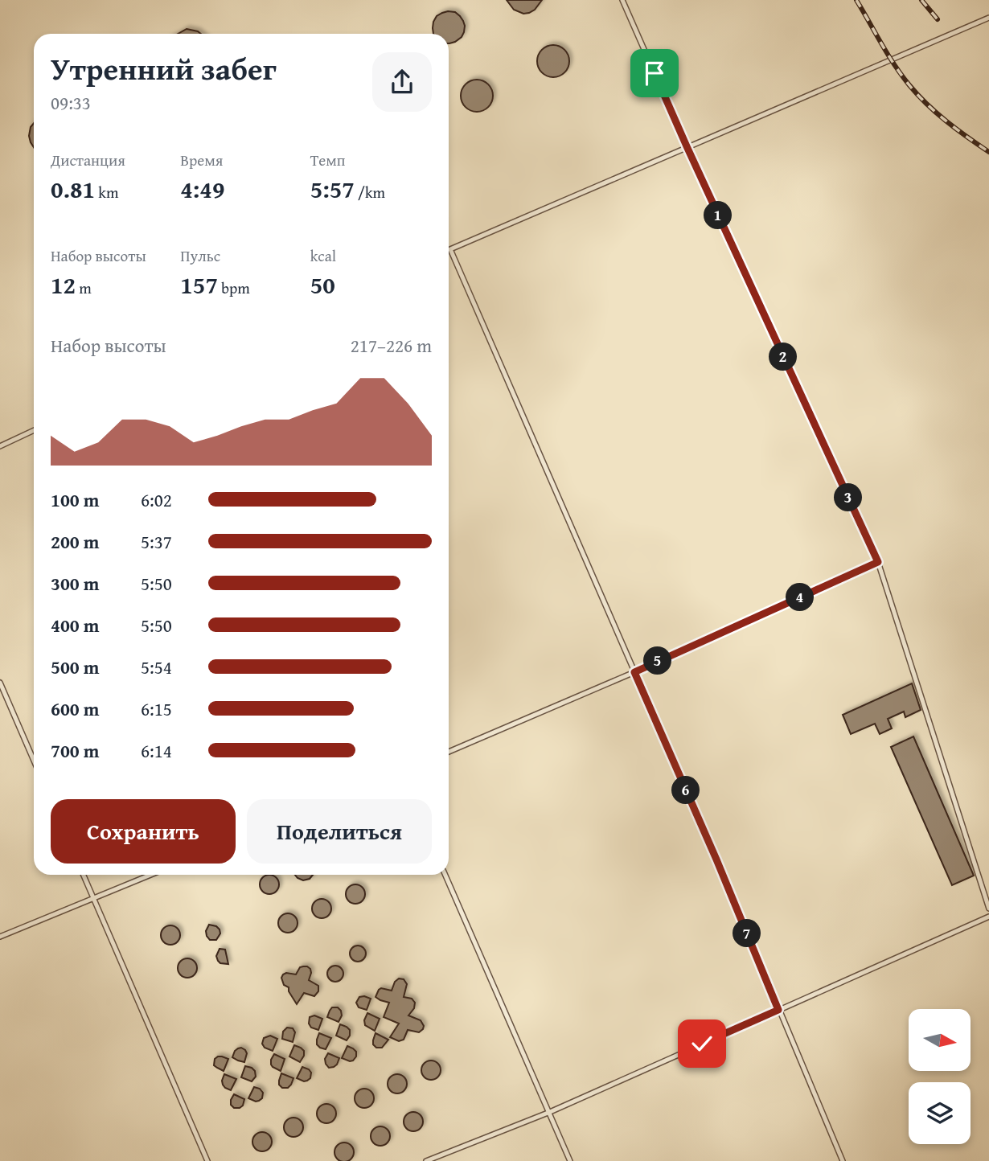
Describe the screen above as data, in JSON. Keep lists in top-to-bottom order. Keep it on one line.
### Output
{"north":"right","page":{"heading":["Утренний забег","09:33"],"stats":[["Дистанция","0.81 km"],["Время","4:49"],["Темп","5:57 /km"],["Набор высоты","12 m"],["Пульс","157 bpm"],["kcal","50"]],"pins":["1","2","3","4","5","6","7"],"chart":["Набор высоты","217–226 m"],"list":[{"name":"100 m","note":"6:02"},{"name":"200 m","note":"5:37"},{"name":"300 m","note":"5:50"},{"name":"400 m","note":"5:50"},{"name":"500 m","note":"5:54"},{"name":"600 m","note":"6:15"},{"name":"700 m","note":"6:14"}],"buttons":["Сохранить","Поделиться"]}}
